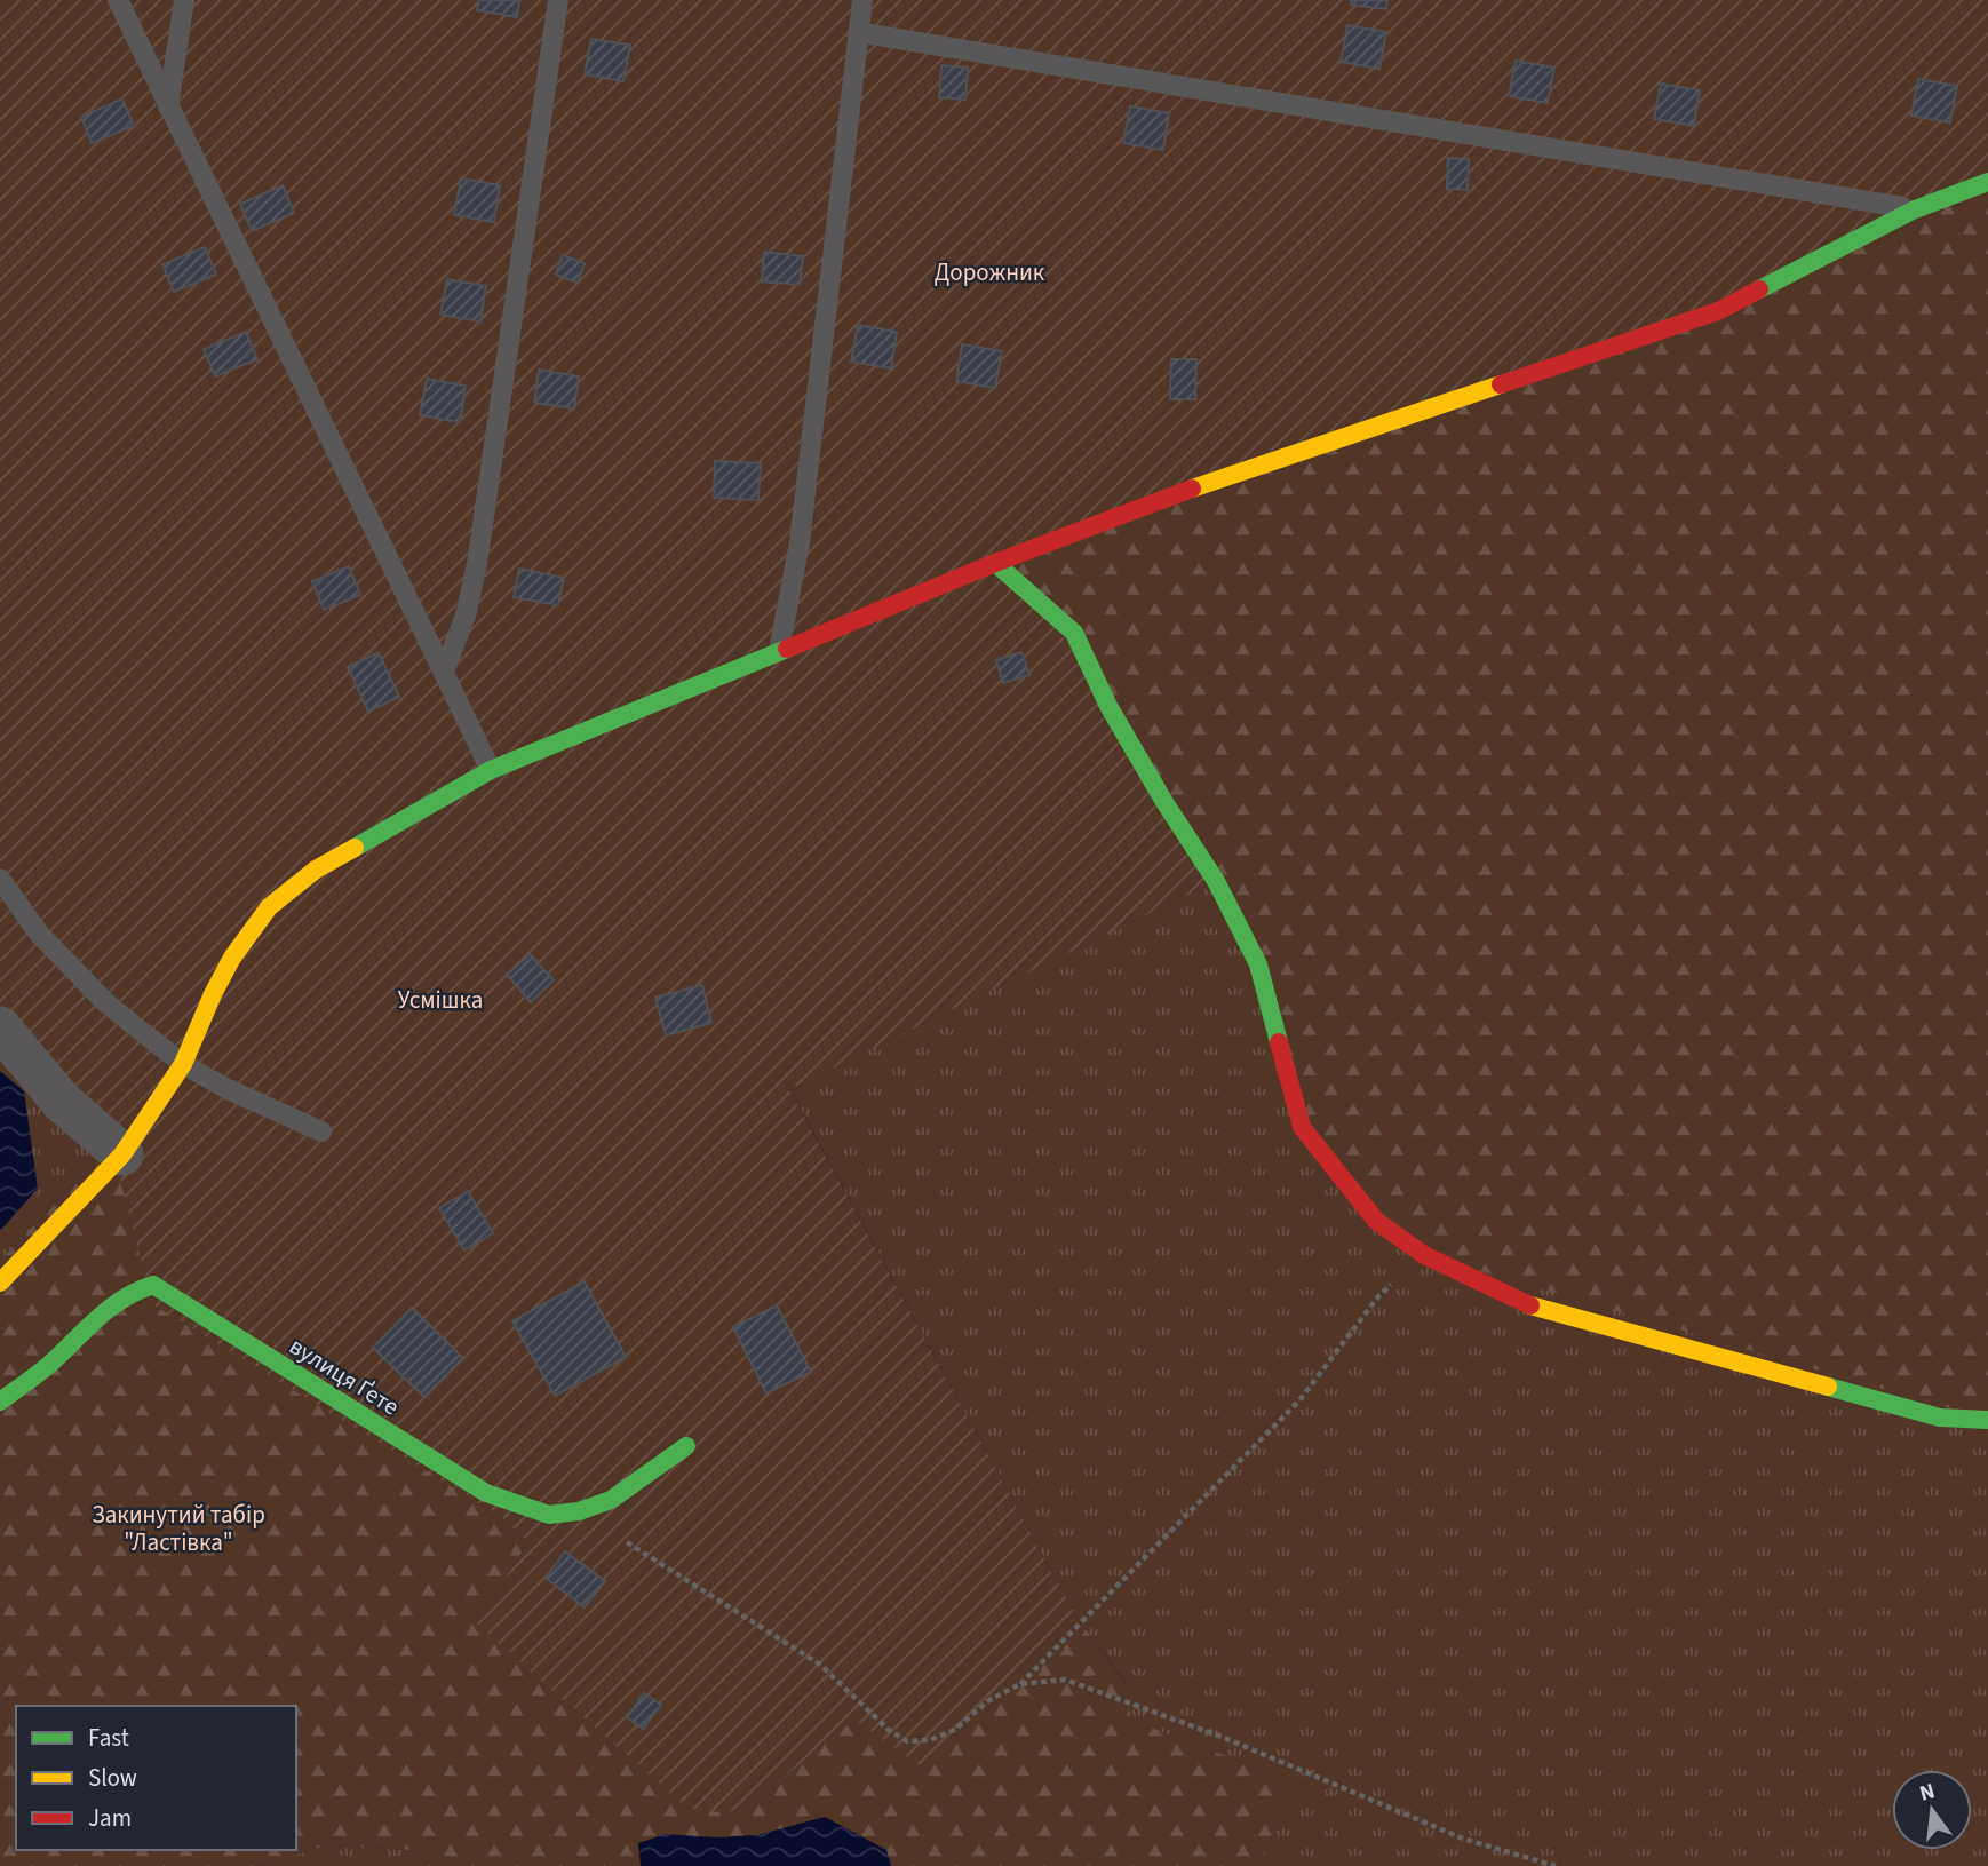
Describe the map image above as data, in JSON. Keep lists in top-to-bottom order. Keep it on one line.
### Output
{"streets":{"street":["вулиця Ґете"]},"parks":["Дорожник","Усмішка","Закинутий табір \"Ластівка\""],"legend":["Fast","Slow","Jam"],"north":"top"}
